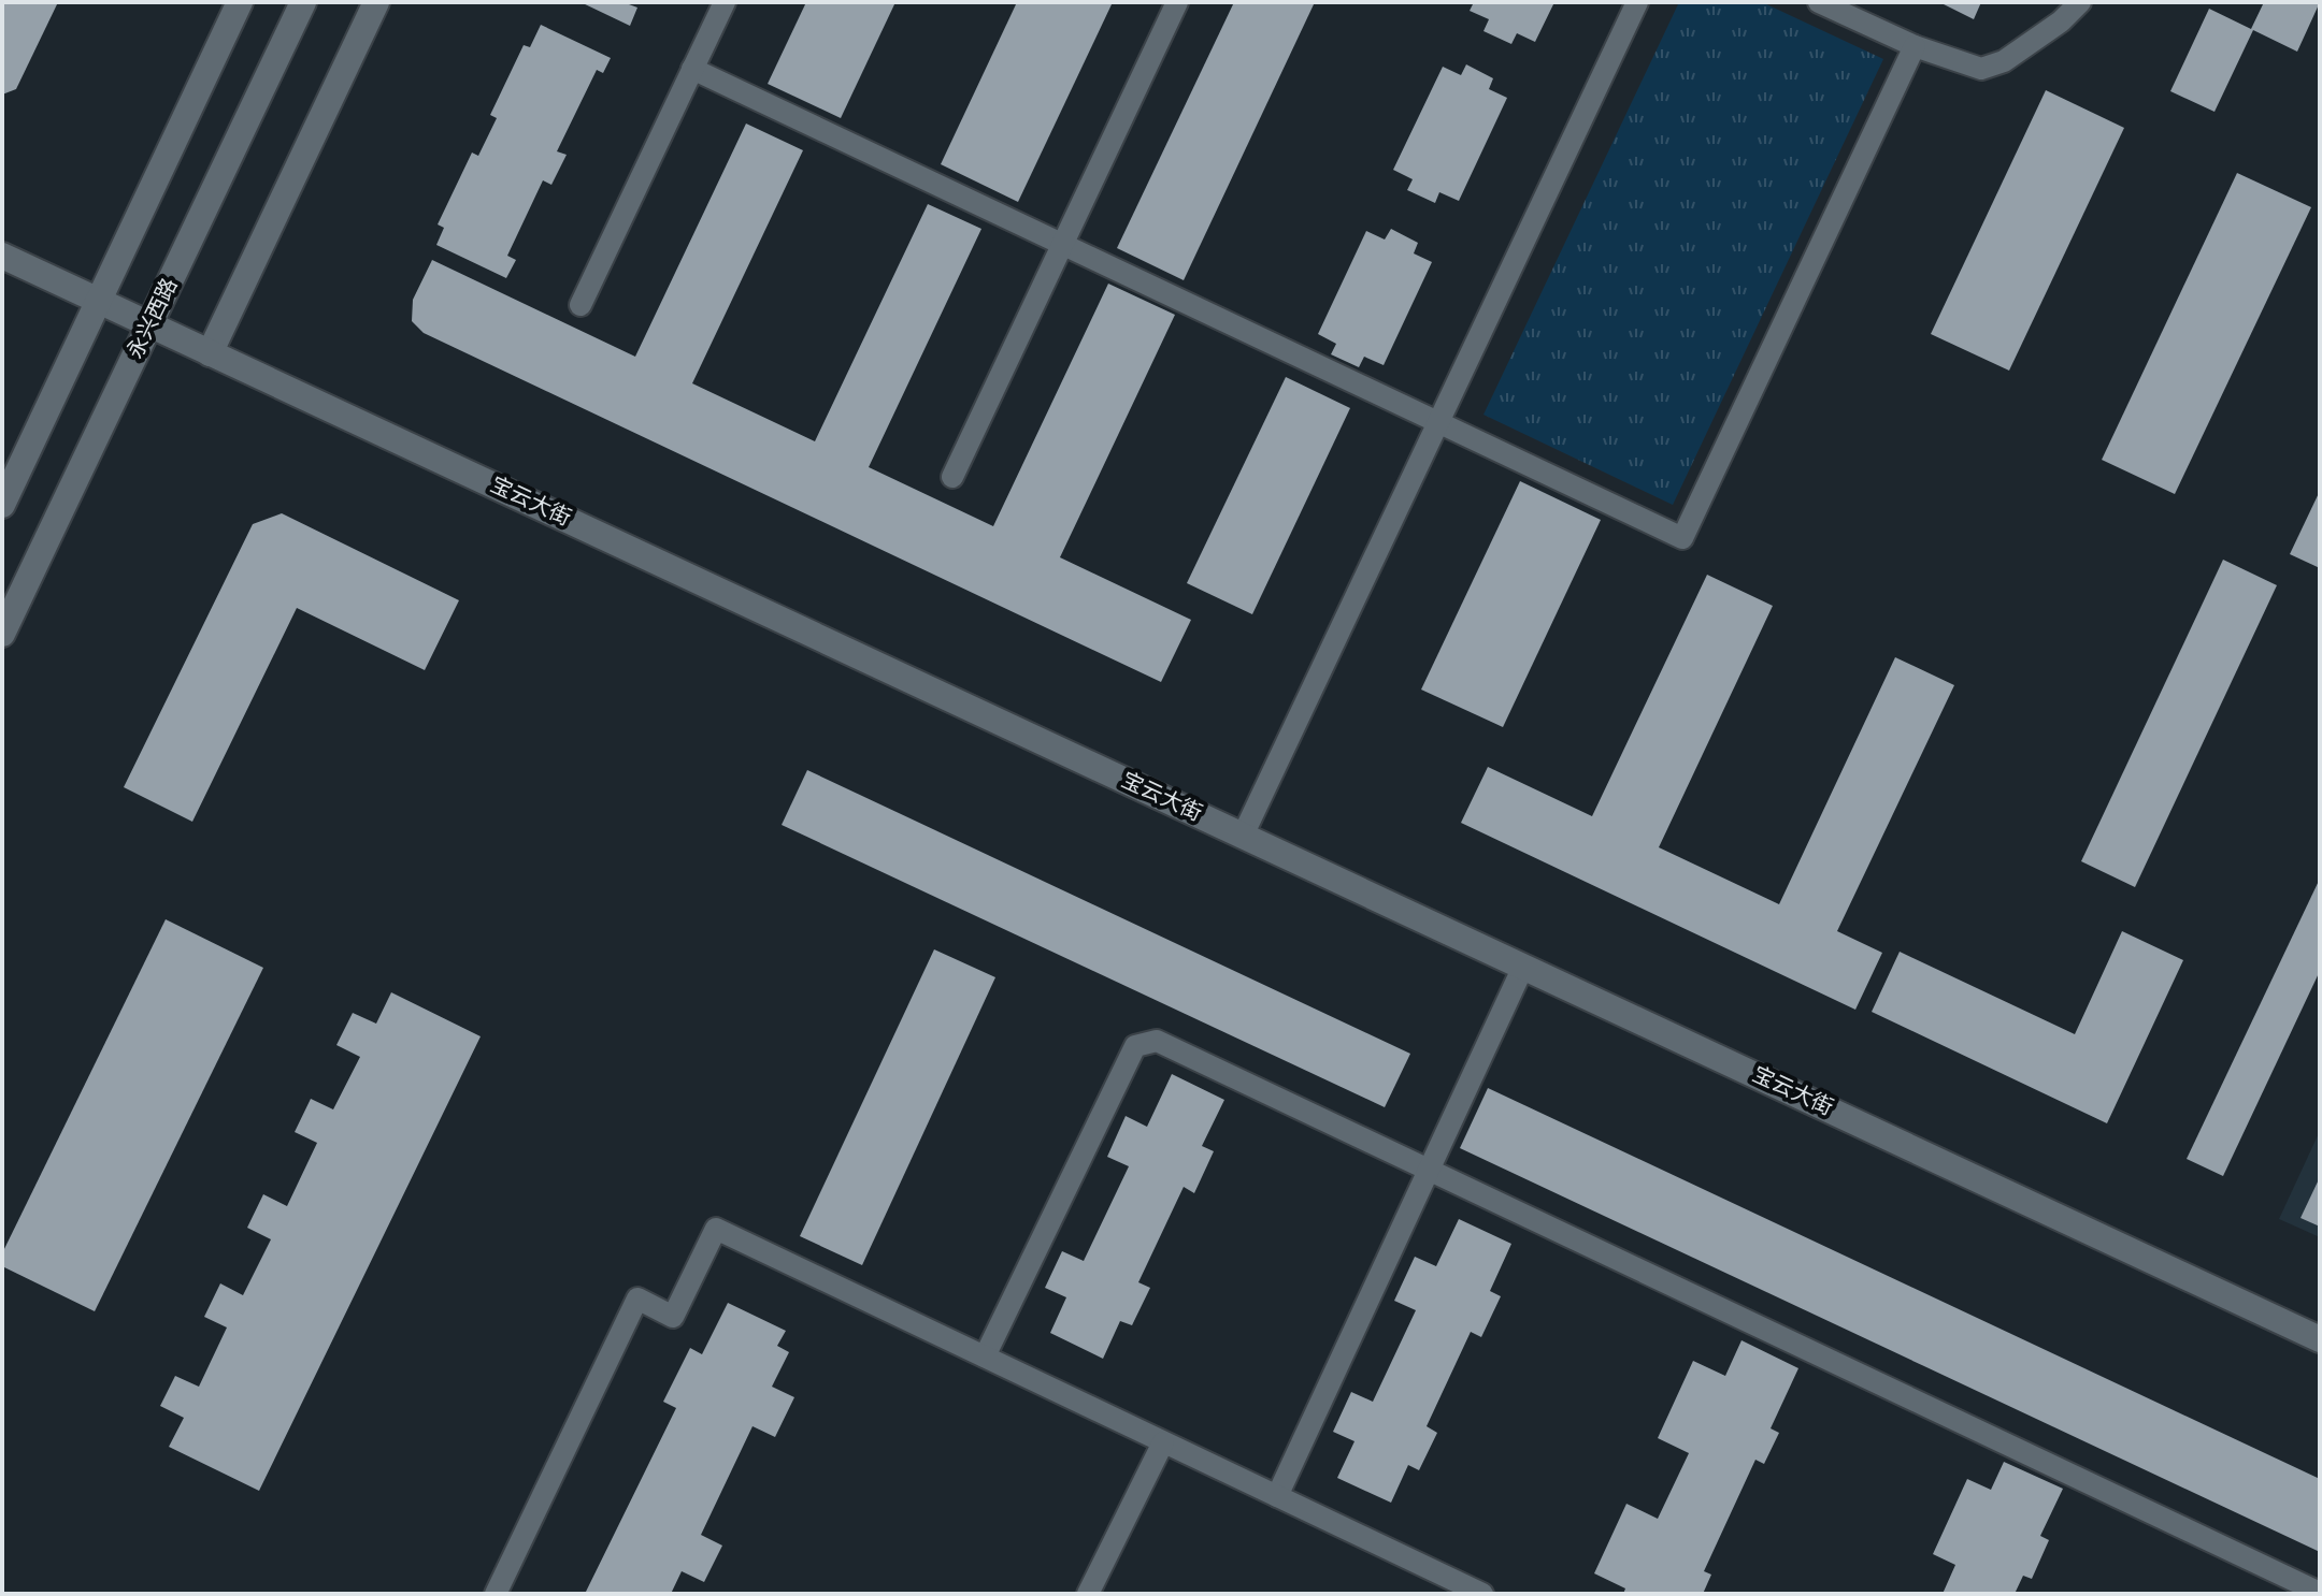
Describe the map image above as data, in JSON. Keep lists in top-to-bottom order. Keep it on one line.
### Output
{"streets":{"street":["永兴西路","宝云大街"]},"crossings":[["永兴西路","宝云大街"]]}
